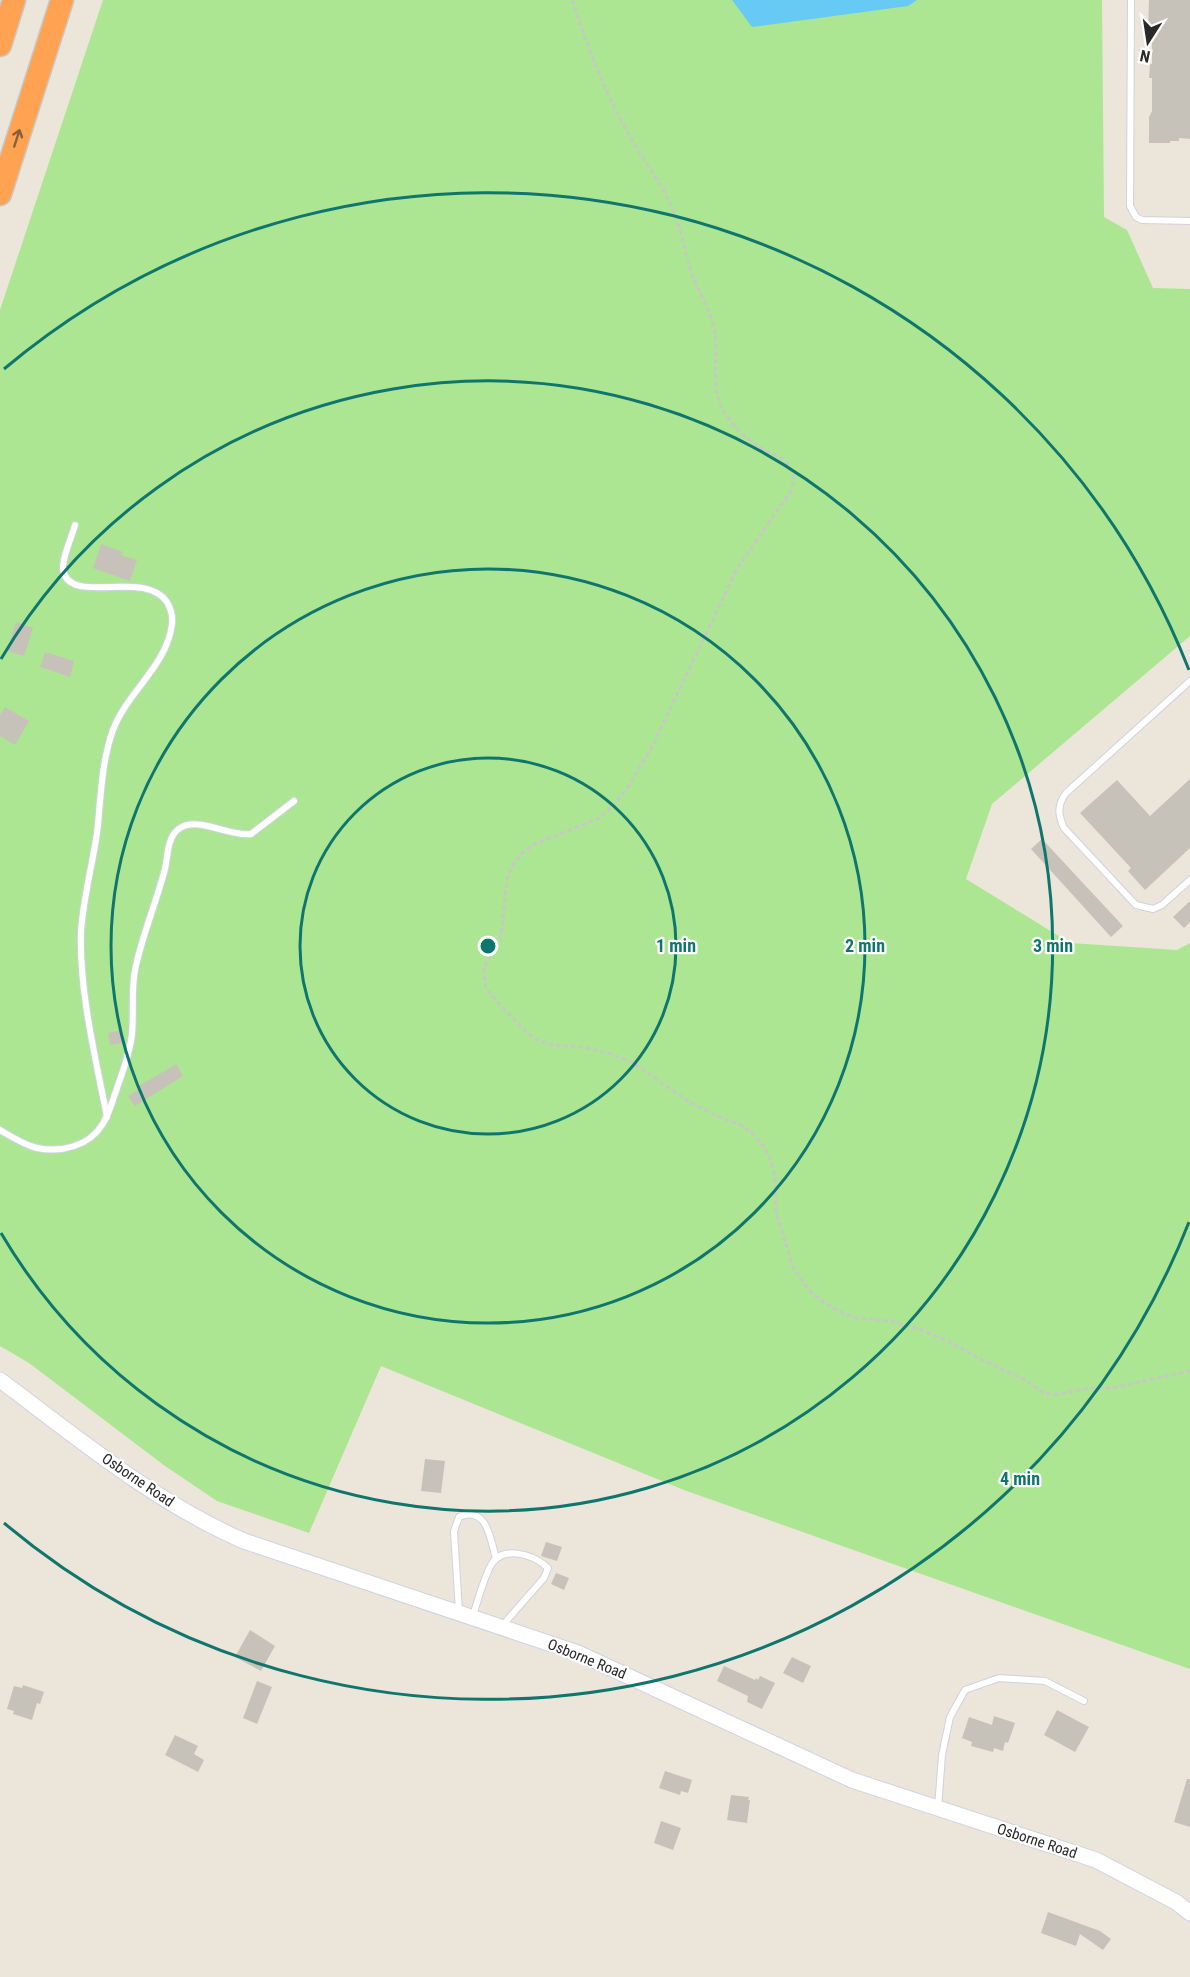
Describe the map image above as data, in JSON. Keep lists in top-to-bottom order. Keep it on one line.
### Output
{"streets":{"street":["Osborne Road"]},"north":"bottom","rings":["1 min","2 min","3 min","4 min"]}
